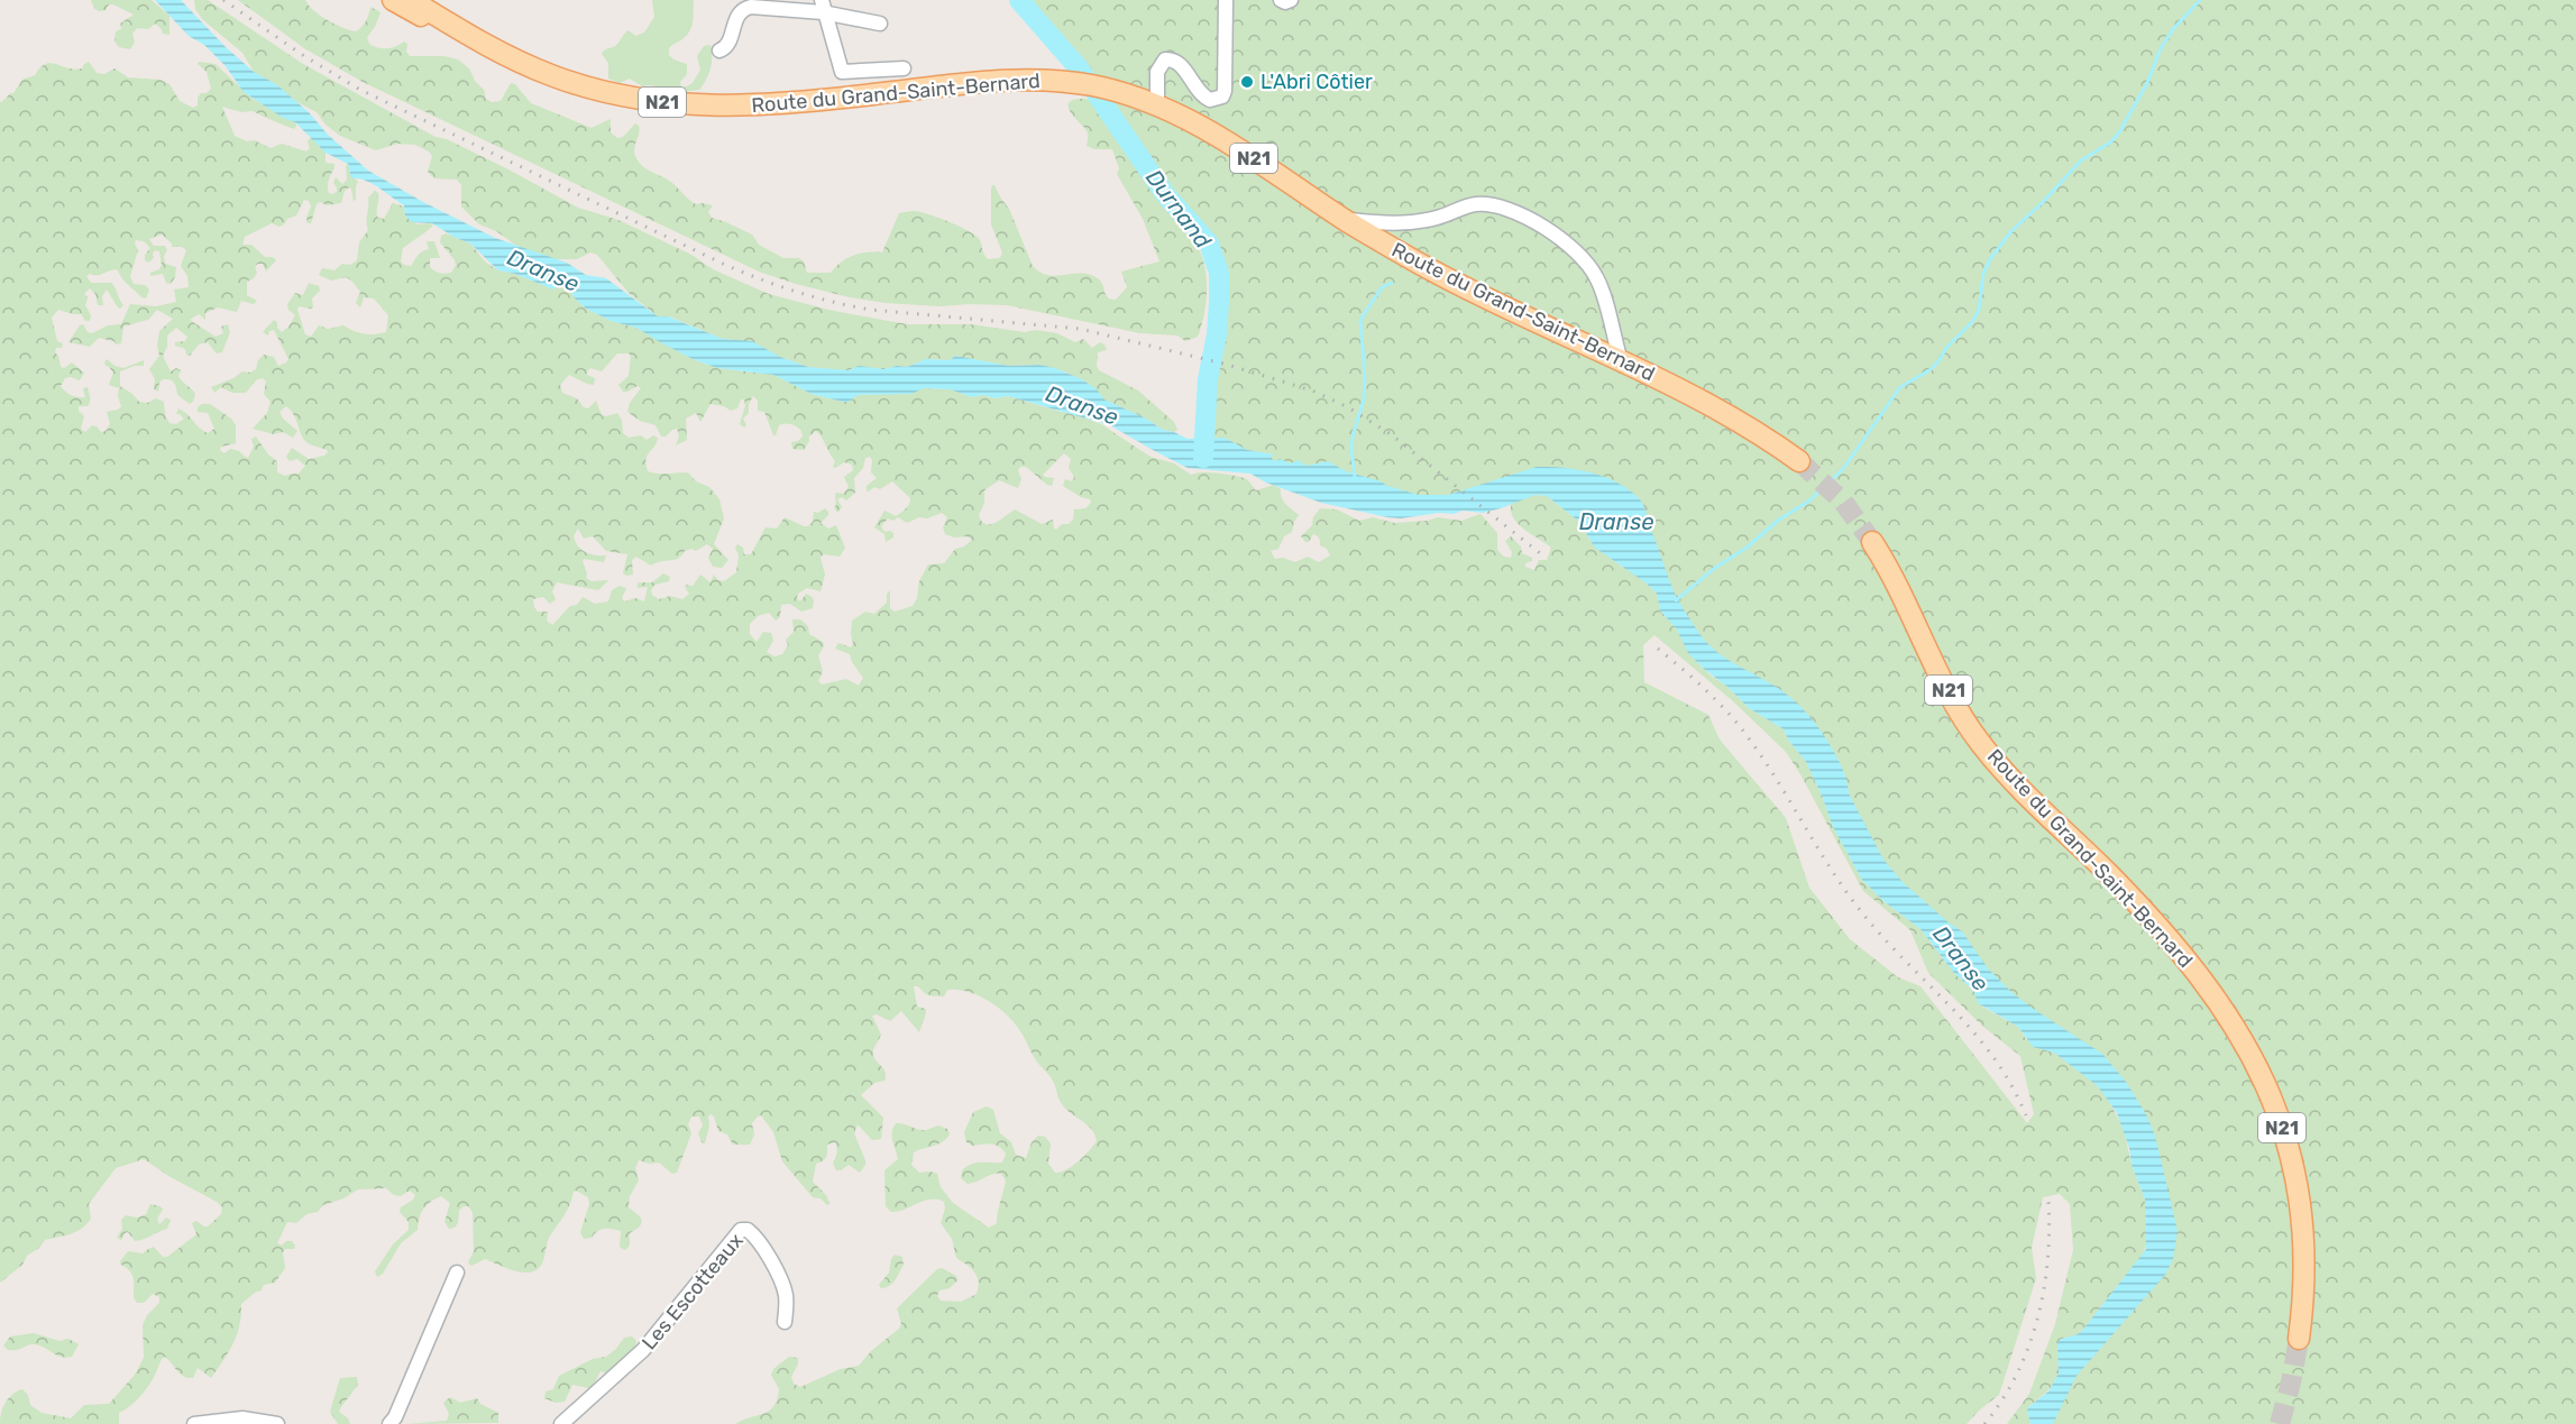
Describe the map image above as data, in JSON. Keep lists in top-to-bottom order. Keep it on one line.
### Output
{"streets":{"main road":["Route du Grand-Saint-Bernard","N21"],"street":["Les Escotteaux"]},"water":["Durnand","Dranse"],"places":["L'Abri Côtier"]}
